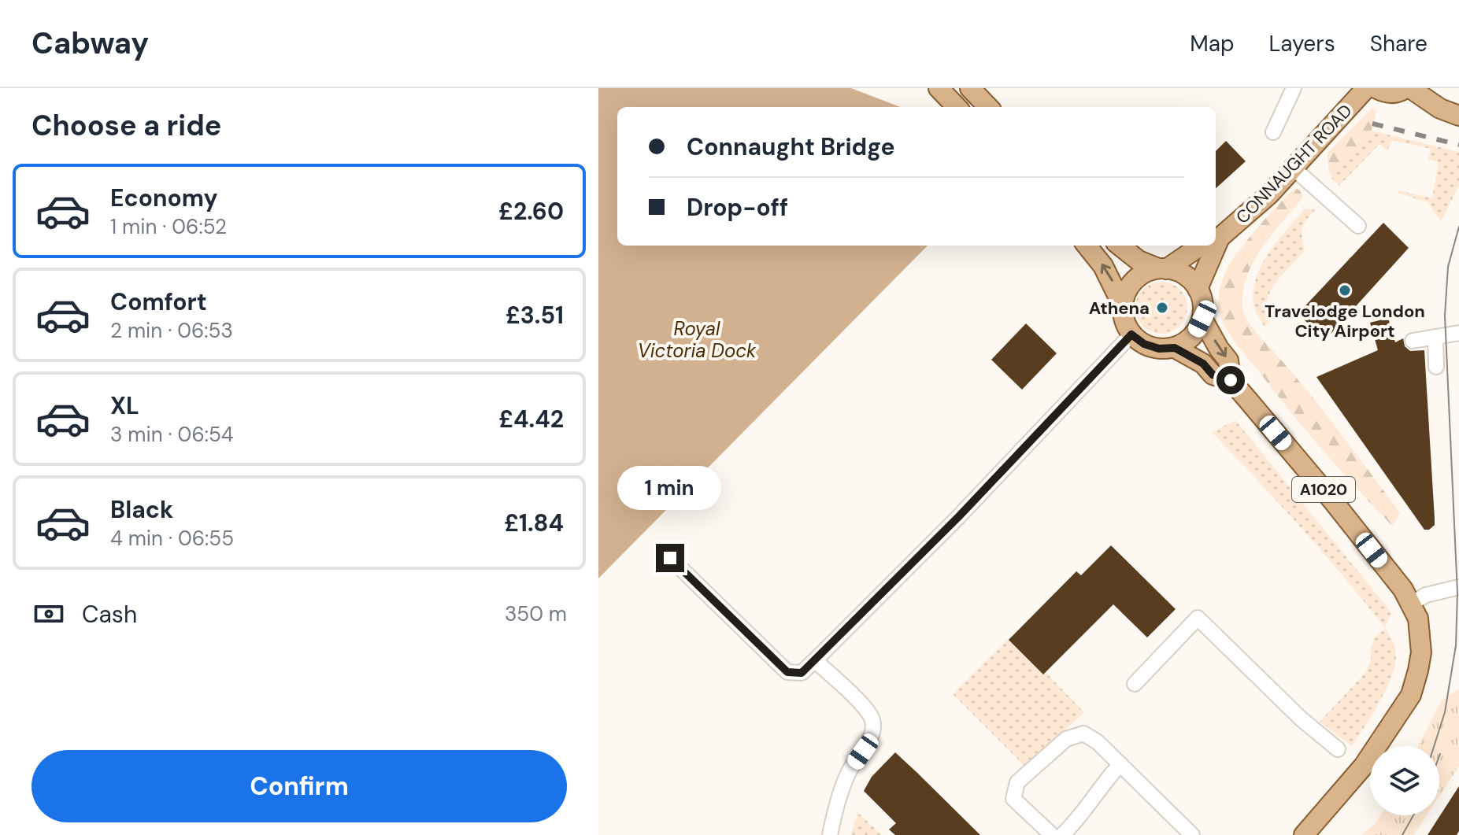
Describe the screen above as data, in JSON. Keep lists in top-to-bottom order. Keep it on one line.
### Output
{"streets":{"main road":["CONNAUGHT ROAD","A1020"]},"crossings":[["CONNAUGHT ROAD","A1020"]],"water":["Royal Victoria Dock"],"places":["Travelodge London City Airport","Athena"],"page":{"header":"Cabway","nav":["Map","Layers","Share"],"heading":"Choose a ride","banner":["Connaught Bridge","Drop-off"],"list":[{"name":"Economy","note":"1 min · 06:52","value":"£2.60"},{"name":"Comfort","note":"2 min · 06:53","value":"£3.51"},{"name":"XL","note":"3 min · 06:54","value":"£4.42"},{"name":"Black","note":"4 min · 06:55","value":"£1.84"}],"bubble":"1 min","pay":["Cash","350 m"],"buttons":"Confirm"}}
